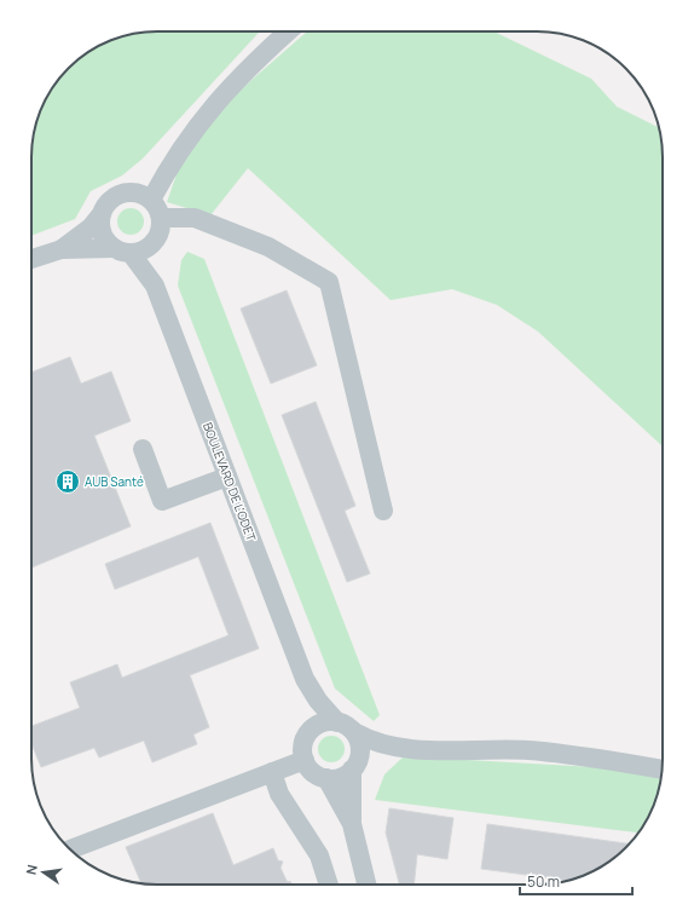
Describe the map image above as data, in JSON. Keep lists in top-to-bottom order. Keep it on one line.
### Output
{"streets":{"street":["BOULEVARD DE L'ODET"]},"places":{"building":["AUB Santé"]},"scale_bar":"50 m","north":"left"}
